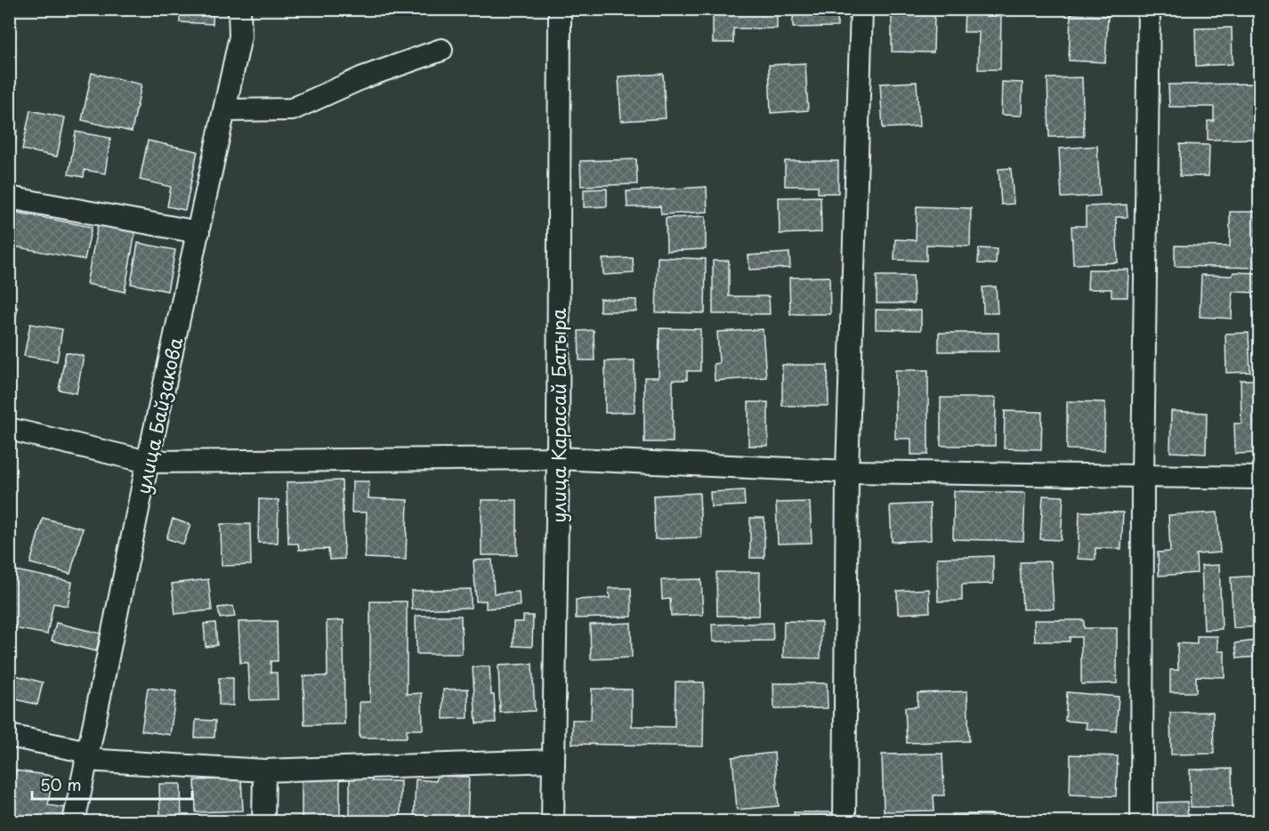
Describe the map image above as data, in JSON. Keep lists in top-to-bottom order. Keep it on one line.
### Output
{"streets":{"street":["улица Байзакова","улица Карасай Батыра"]},"scale_bar":"50 m"}
